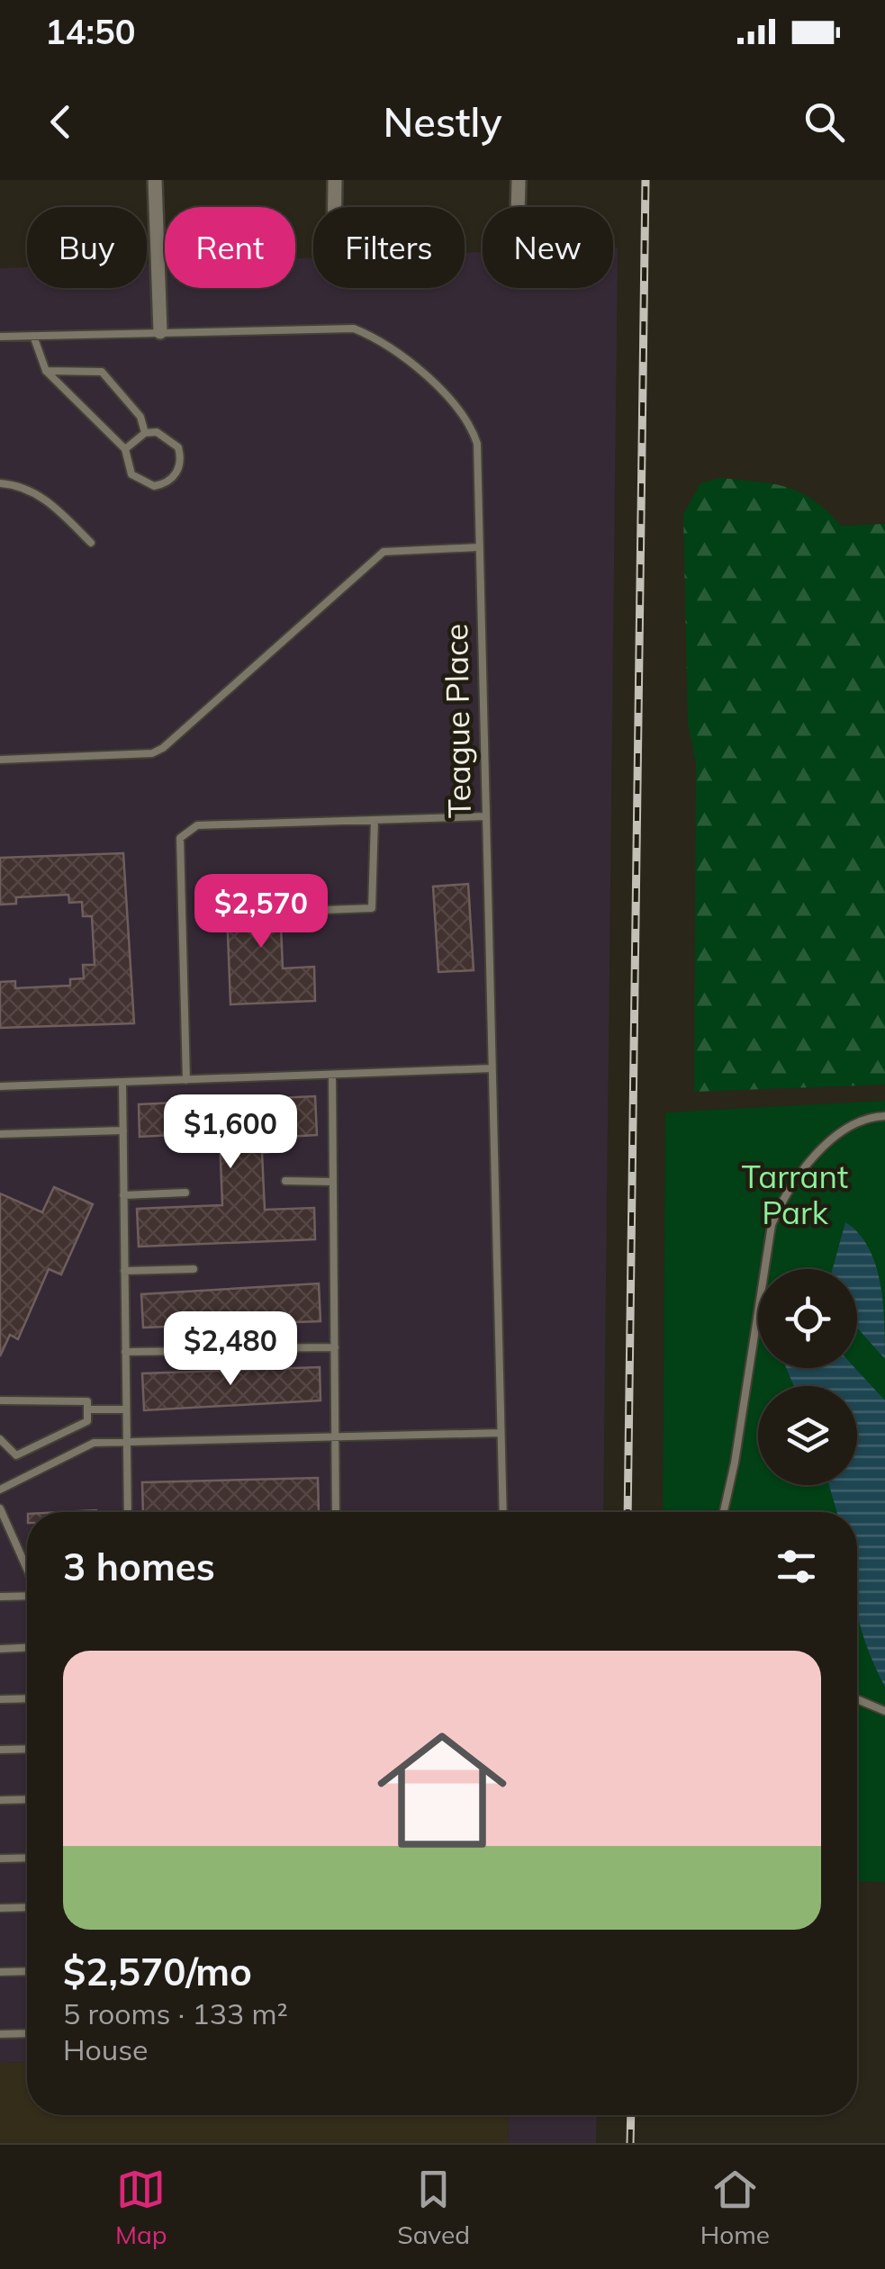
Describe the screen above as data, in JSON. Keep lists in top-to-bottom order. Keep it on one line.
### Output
{"streets":{"lane":["Teague Place"]},"parks":["Tarrant Park"],"page":{"status":"14:50","header":"Nestly","chip":["Buy","Rent","Filters","New"],"price":["$2,570","$1,600","$2,480"],"heading":"3 homes","list":[{"name":"$2,570/mo","note":"5 rooms · 133 m² · House"}],"tabs":["Map","Saved","Home"]}}
